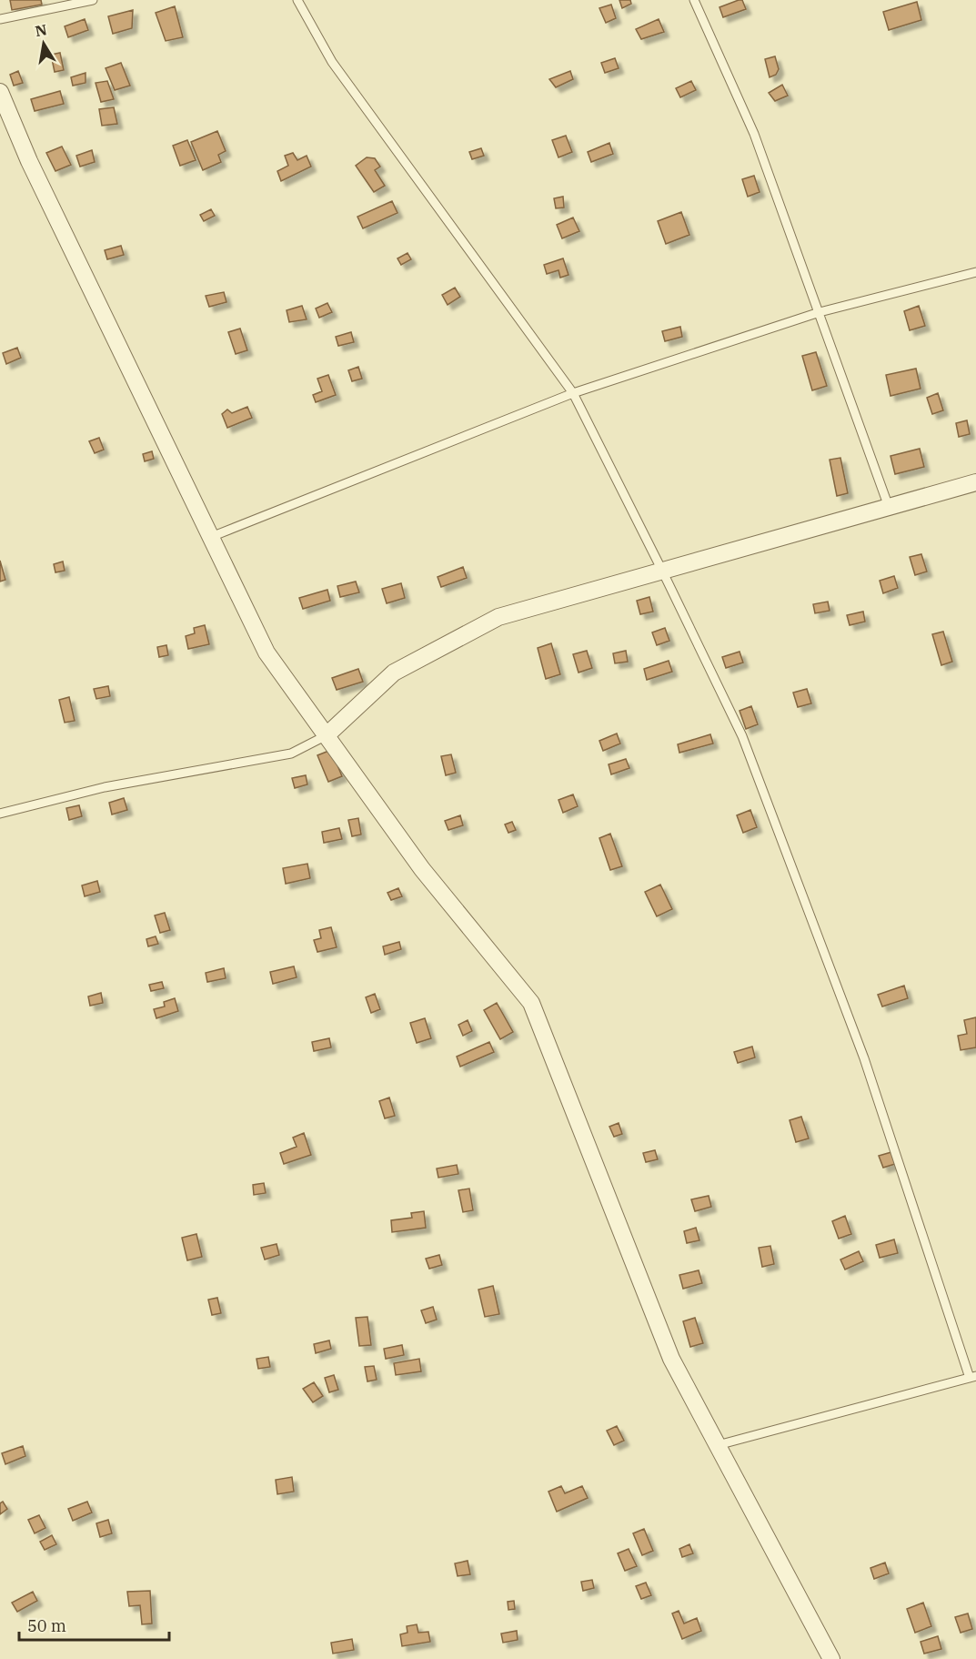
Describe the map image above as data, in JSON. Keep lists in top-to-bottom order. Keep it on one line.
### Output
{"scale_bar":"50 m","north":"top"}
